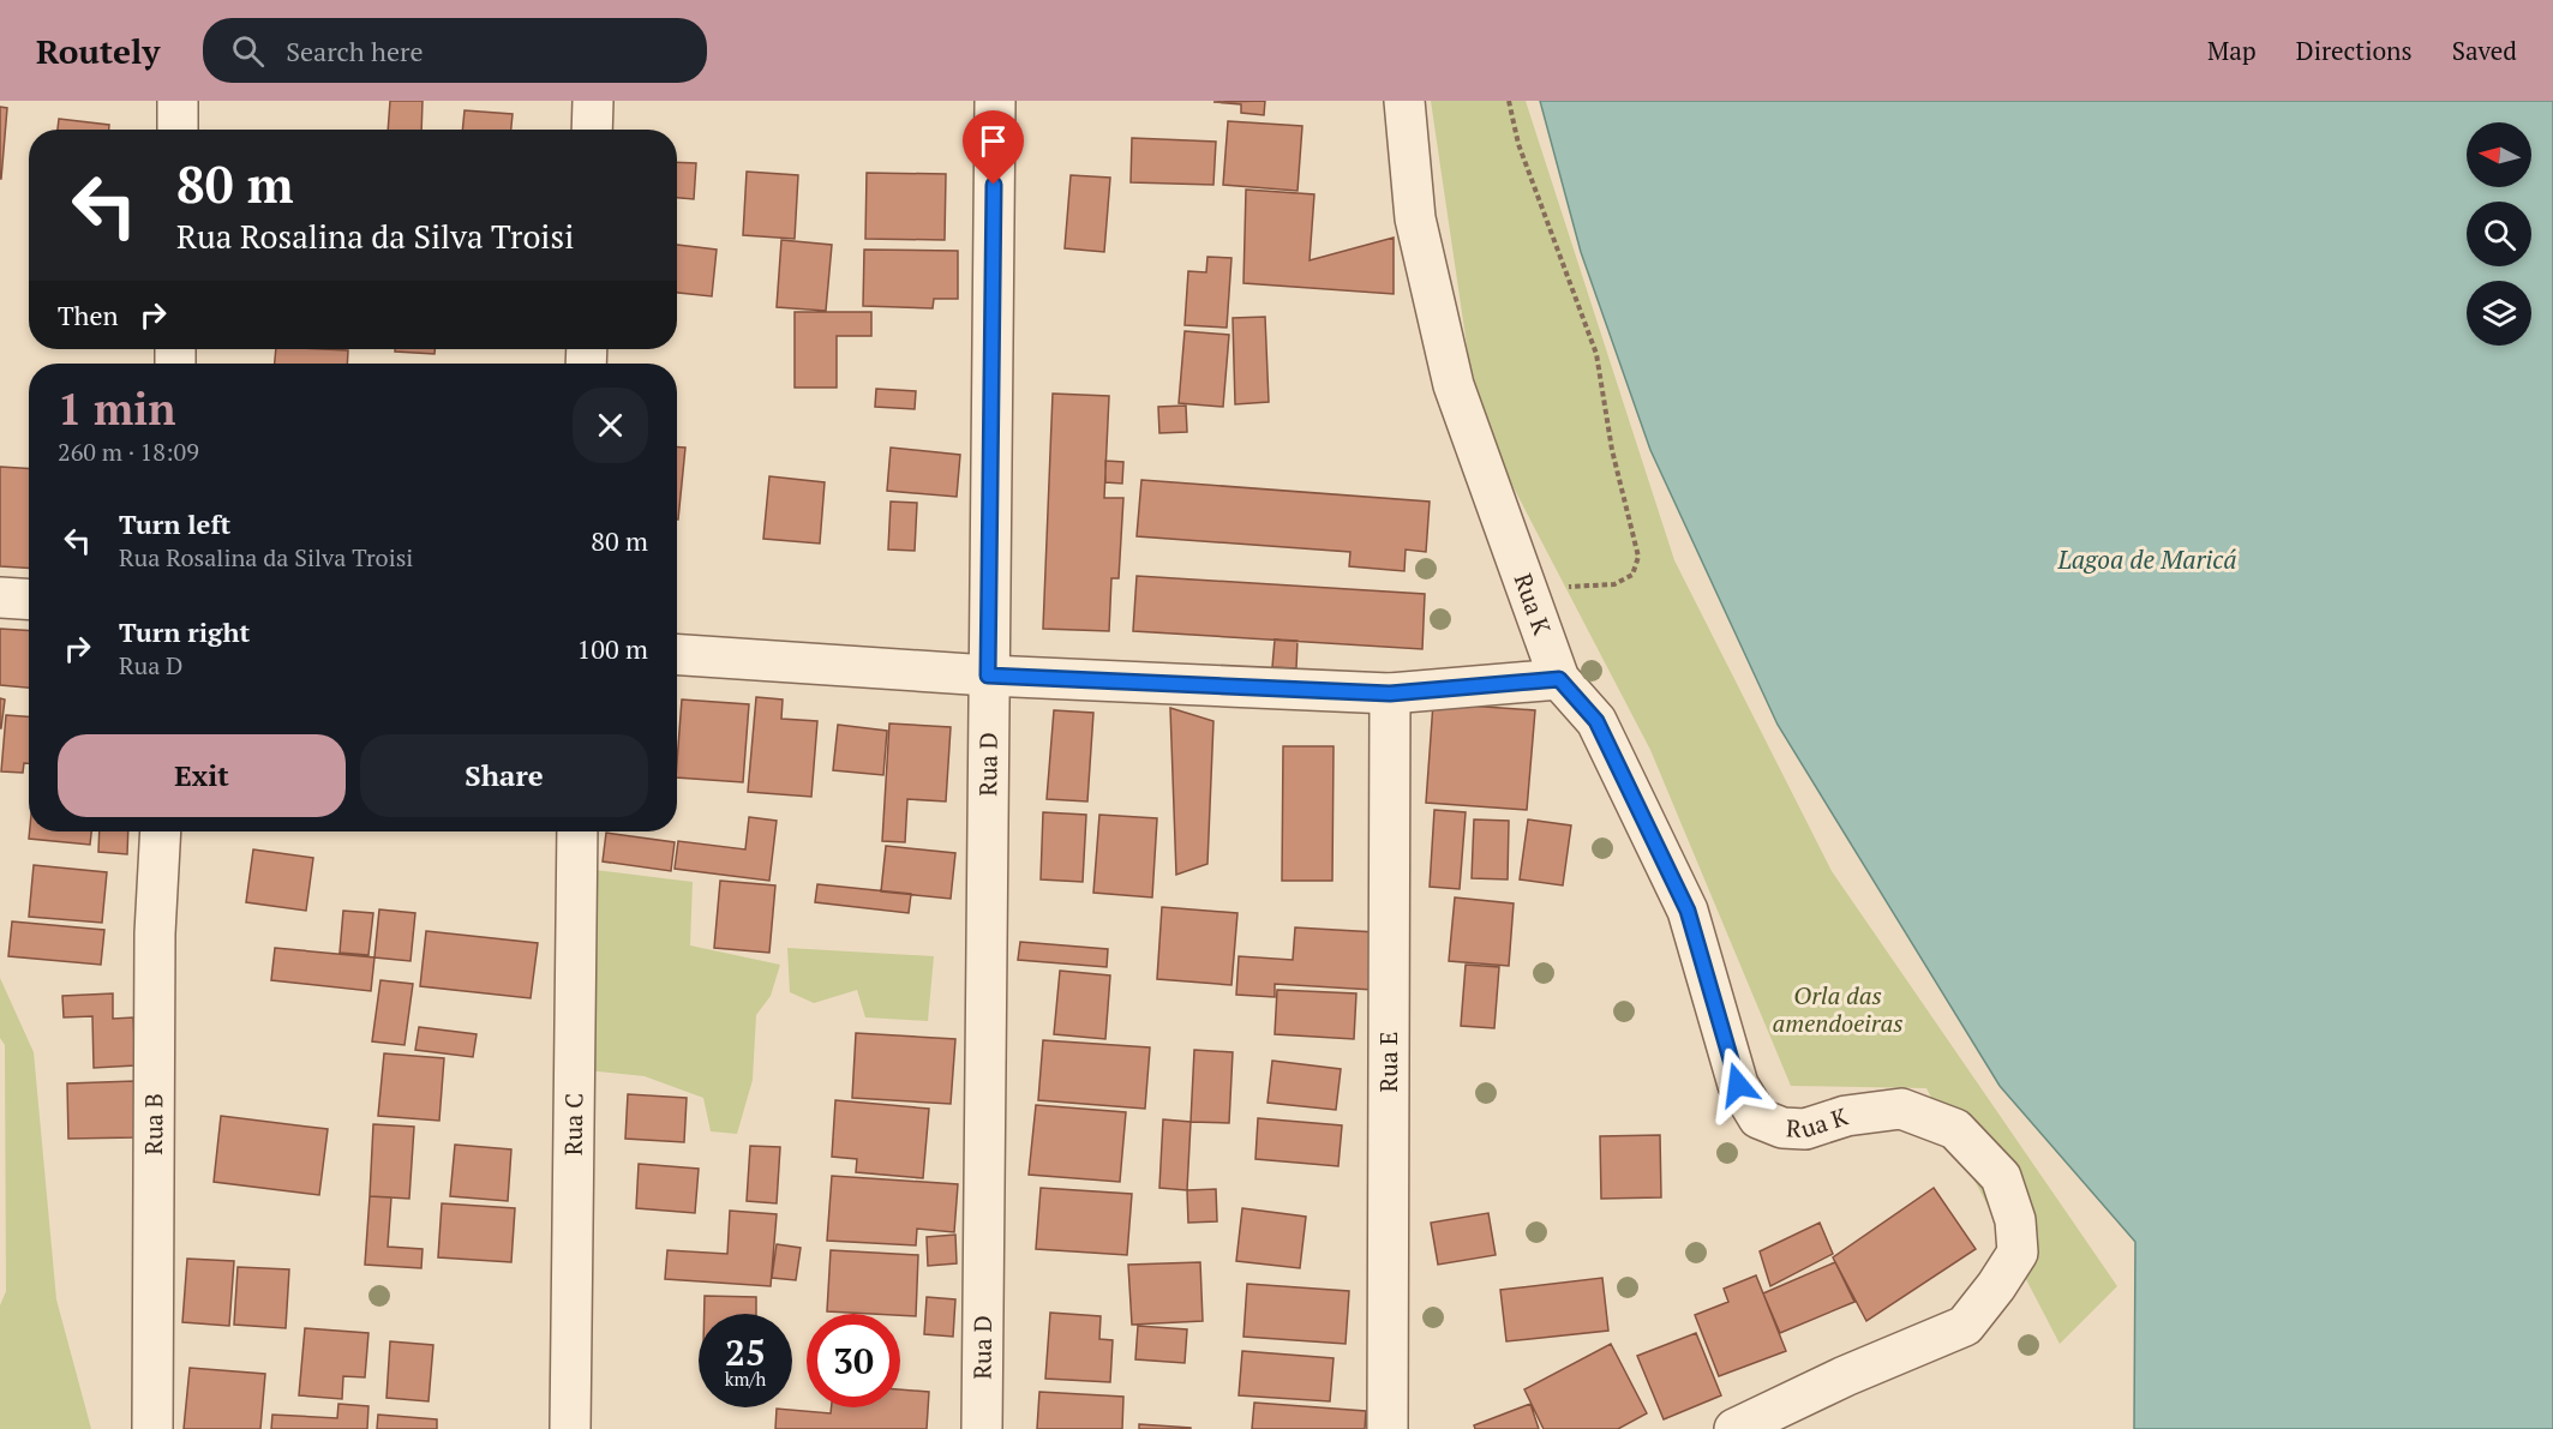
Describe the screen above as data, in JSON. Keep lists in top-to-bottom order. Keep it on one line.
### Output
{"streets":{"street":["Rua K","Rua D","Rua E","Rua B","Rua C"]},"water":["Lagoa de Maricá"],"parks":["Orla das amendoeiras"],"north":"left","page":{"header":"Routely","search":"Search here","nav":["Map","Directions","Saved"],"turn":["80 m","Rua Rosalina da Silva Troisi"],"then":"Then","heading":["1 min","260 m · 18:09"],"list":[{"name":"Turn left","note":"Rua Rosalina da Silva Troisi","value":"80 m"},{"name":"Turn right","note":"Rua D","value":"100 m"}],"buttons":["Exit","Share"],"speed":"25 km/h","limit":"30"}}
